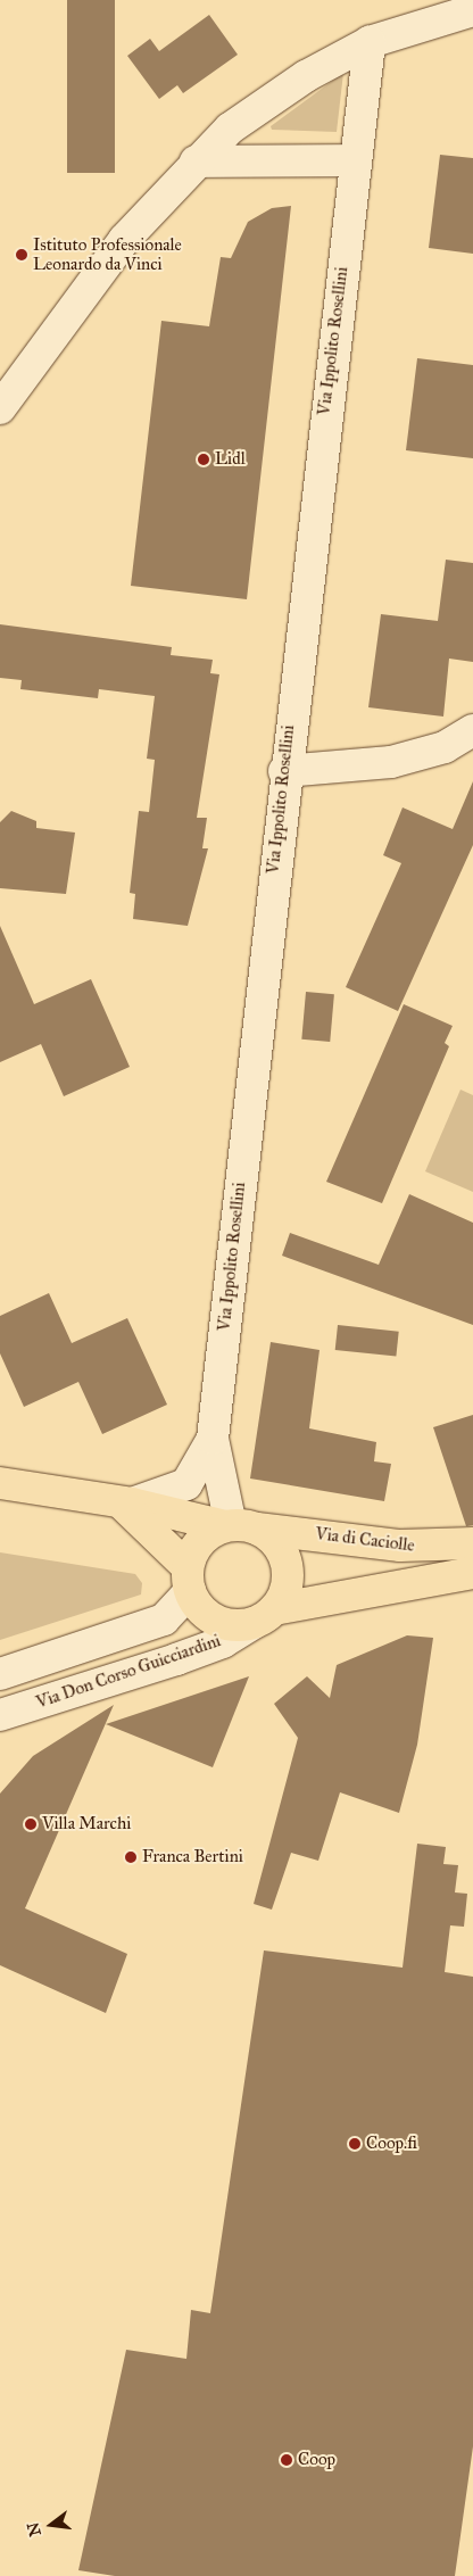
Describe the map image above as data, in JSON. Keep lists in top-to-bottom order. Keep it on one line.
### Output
{"streets":{"main road":["Via di Caciolle","Via Don Corso Guicciardini"],"street":["Via Ippolito Rosellini"]},"crossings":[["Via Ippolito Rosellini","Via di Caciolle"],["Via Ippolito Rosellini","Via Don Corso Guicciardini"],["Via di Caciolle","Via Don Corso Guicciardini"]],"places":["Istituto Professionale Leonardo da Vinci","Lidl","Villa Marchi","Franca Bertini","Coop.fi","Coop"],"north":"left"}
